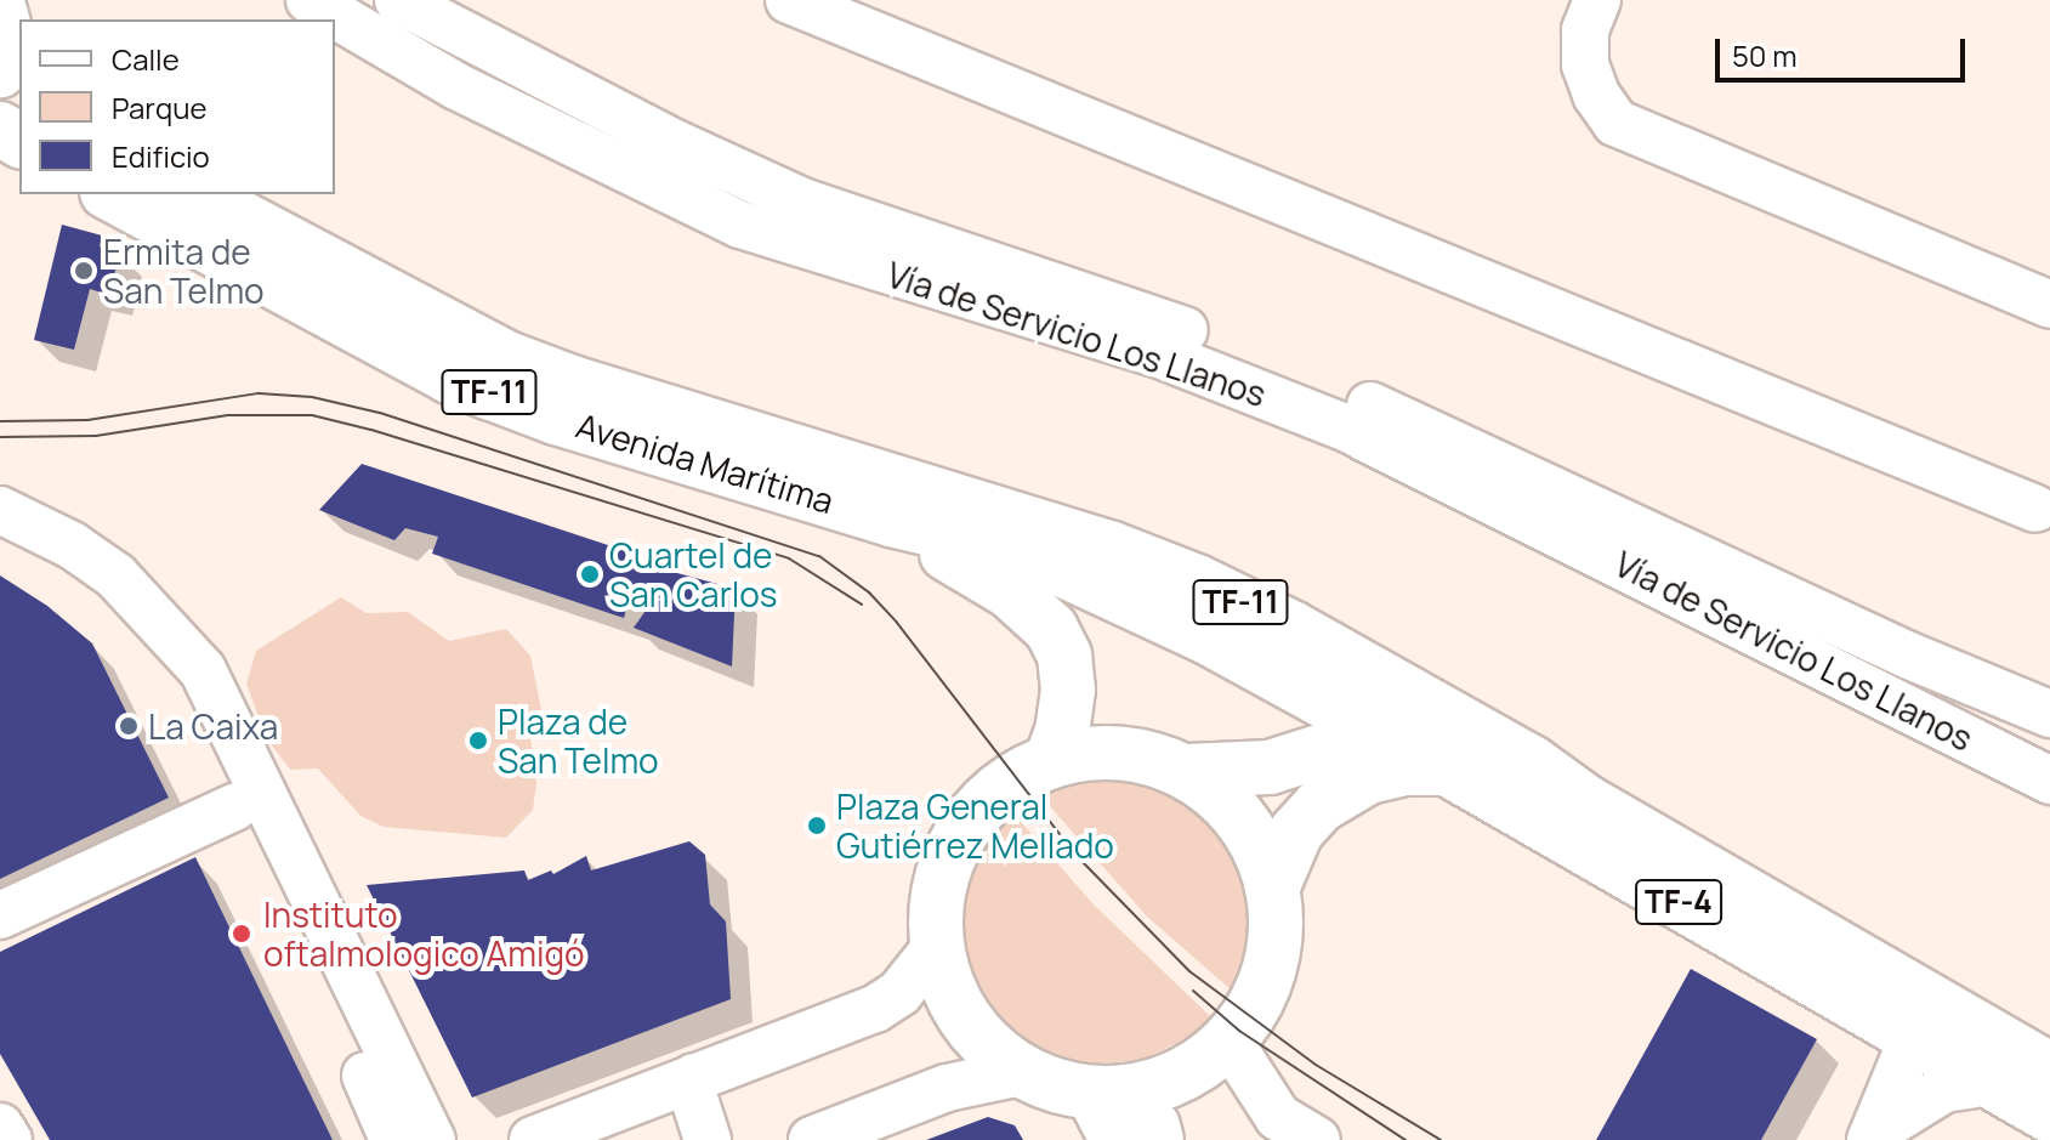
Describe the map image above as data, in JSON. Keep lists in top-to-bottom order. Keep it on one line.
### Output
{"streets":{"main road":["TF-11","Avenida Marítima","TF-4"],"street":["Vía de Servicio Los Llanos"]},"crossings":[["TF-11","Avenida Marítima"],["TF-11","TF-4"],["Avenida Marítima","TF-4"]],"places":["Ermita de San Telmo","Cuartel de San Carlos","La Caixa","Plaza de San Telmo","Plaza General Gutiérrez Mellado","Instituto oftalmologico Amigó"],"legend":["Calle","Parque","Edificio"],"scale_bar":"50 m"}
